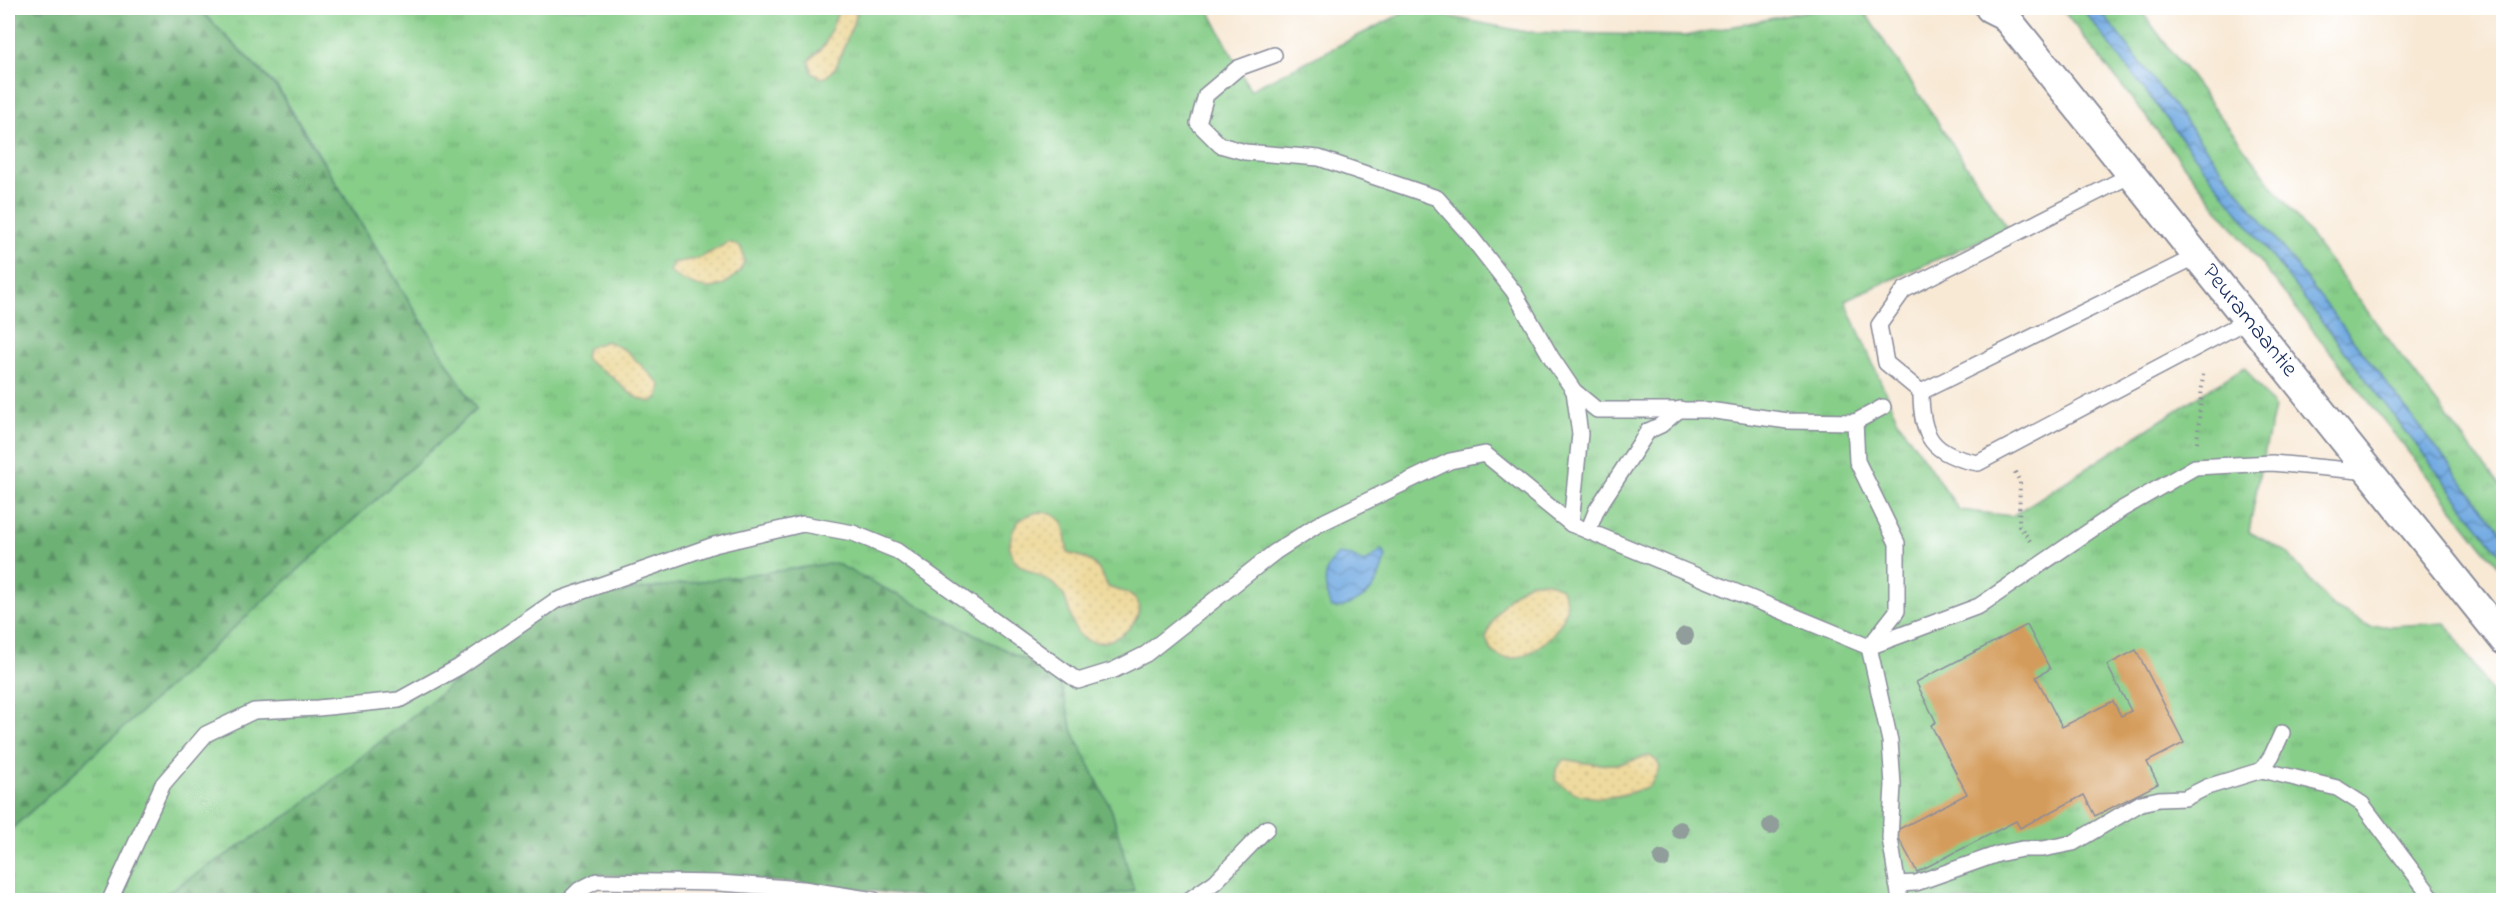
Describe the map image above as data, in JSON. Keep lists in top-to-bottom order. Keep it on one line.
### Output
{"streets":{"street":["Peuramaantie"]}}
